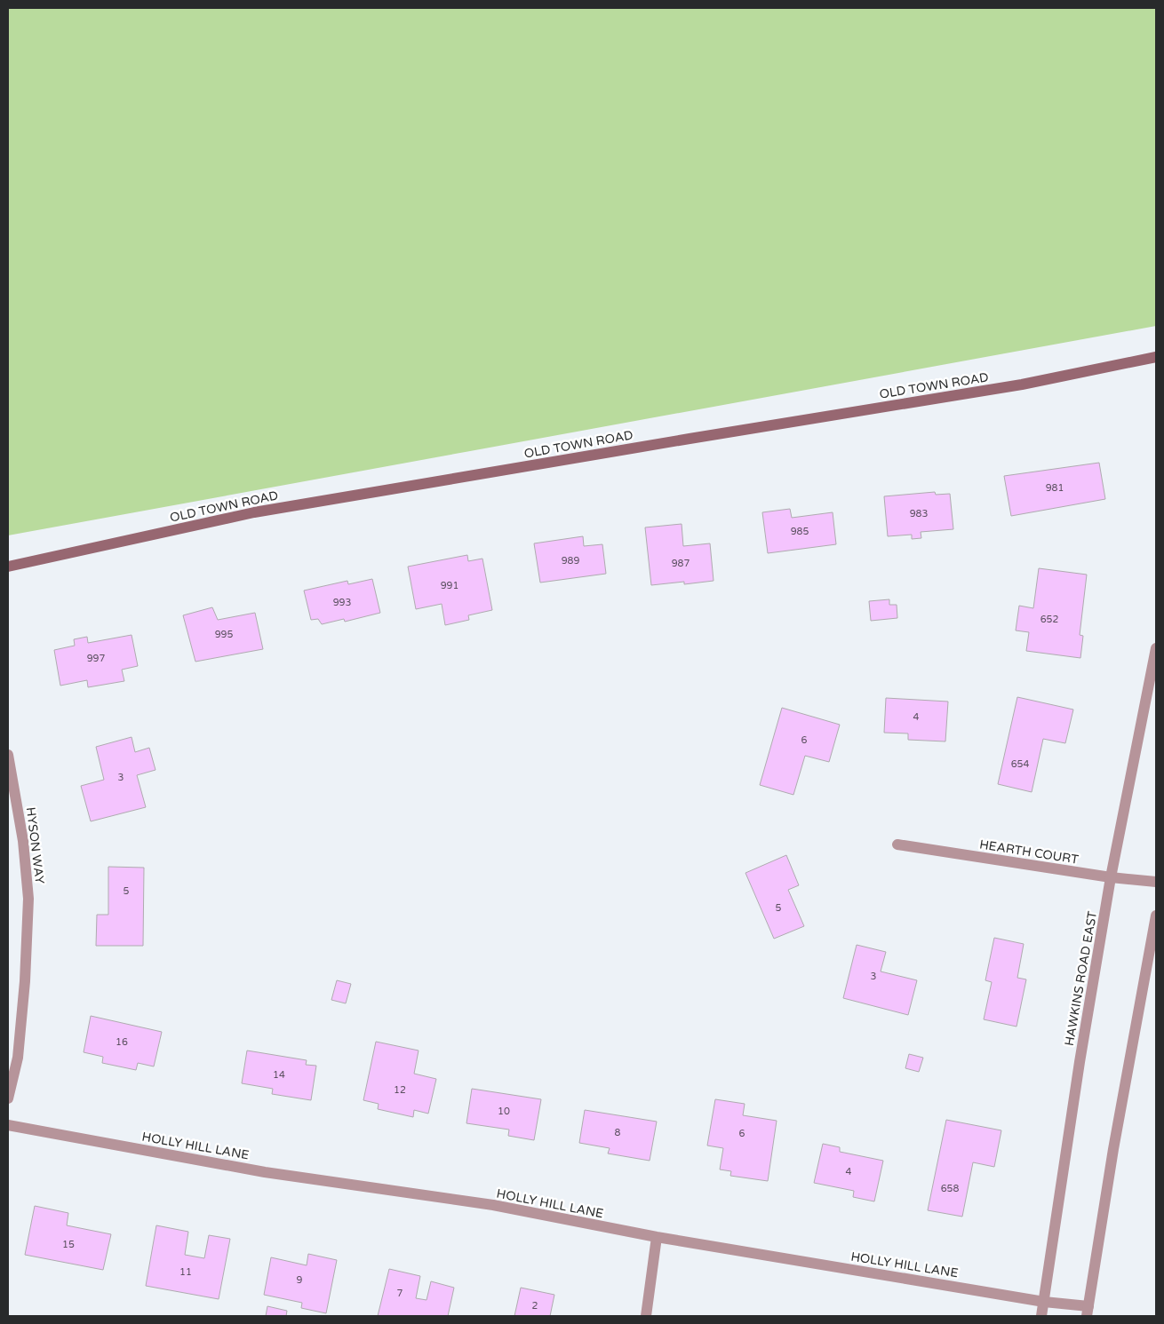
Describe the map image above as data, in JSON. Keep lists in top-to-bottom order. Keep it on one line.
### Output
{"streets":{"main road":["OLD TOWN ROAD"],"street":["HYSON WAY","HEARTH COURT","HAWKINS ROAD EAST","HOLLY HILL LANE"]},"crossings":[["HEARTH COURT","HAWKINS ROAD EAST"],["HAWKINS ROAD EAST","HOLLY HILL LANE"]],"house_numbers":["981","983","985","989","987","991","993","652","995","997","4","6","654","3","5","5","3","16","14","12","10","8","6","4","658","15","11","9","7","2"]}
